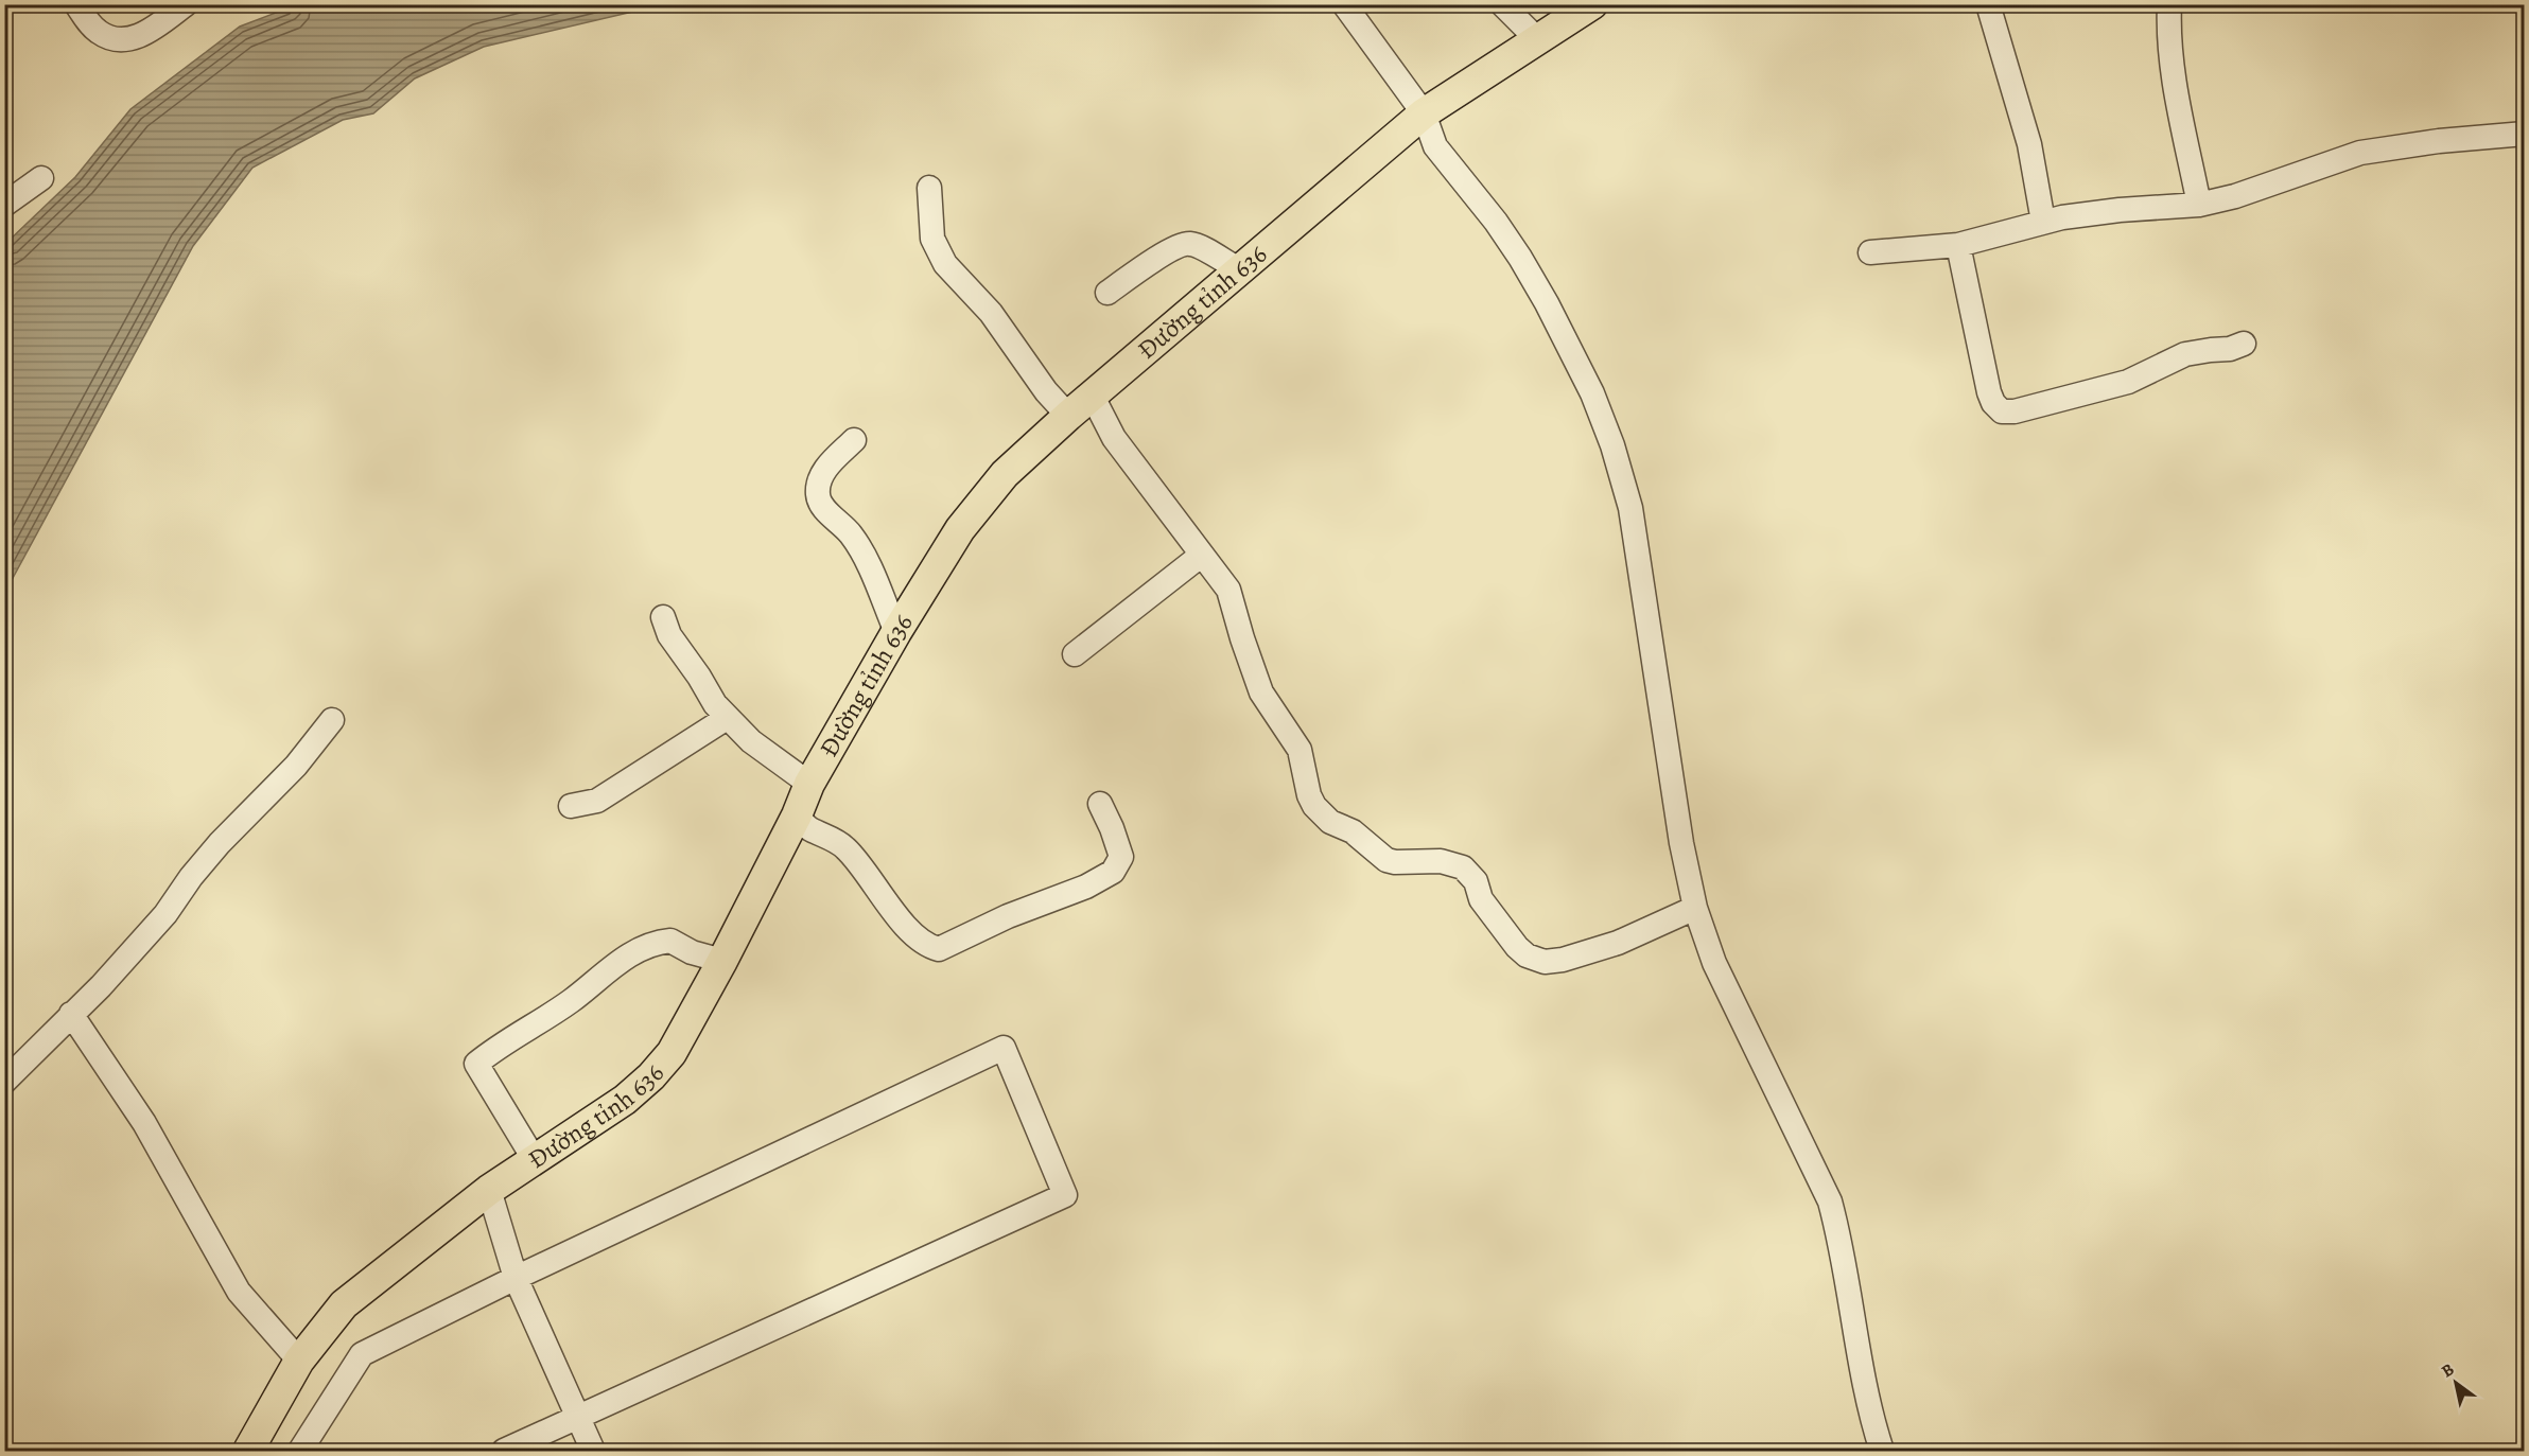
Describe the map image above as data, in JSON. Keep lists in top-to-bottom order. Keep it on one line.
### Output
{"streets":{"main road":["Đường tỉnh 636"]},"north":"top left"}
